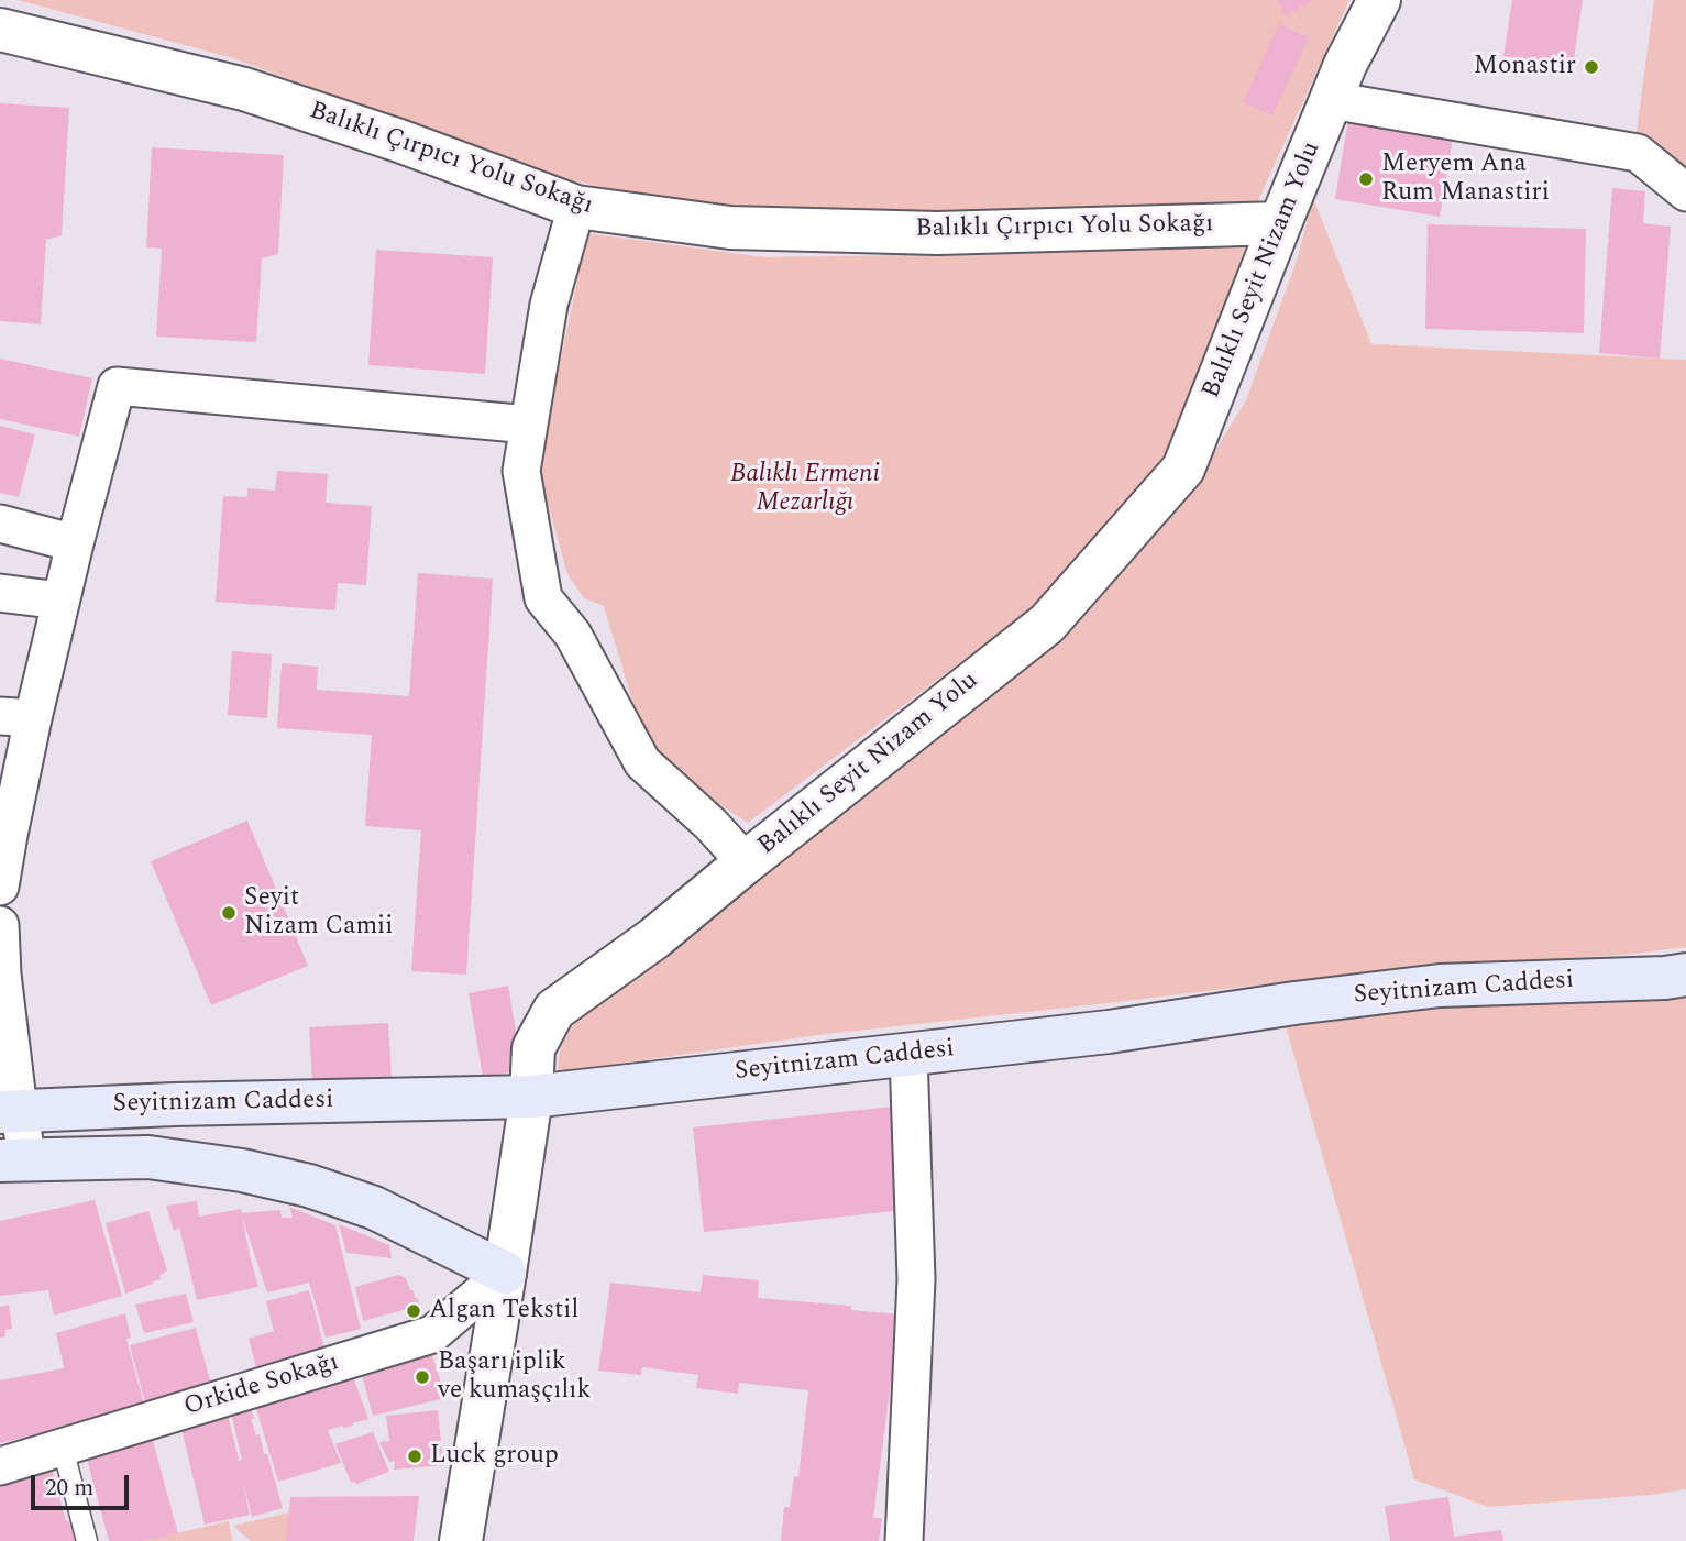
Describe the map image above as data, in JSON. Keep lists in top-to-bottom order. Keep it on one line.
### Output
{"streets":{"main road":["Seyitnizam Caddesi"],"street":["Balıklı Çırpıcı Yolu Sokağı","Balıklı Seyit Nizam Yolu","Orkide Sokağı"]},"crossings":[["Balıklı Çırpıcı Yolu Sokağı","Balıklı Seyit Nizam Yolu"],["Balıklı Seyit Nizam Yolu","Seyitnizam Caddesi"],["Balıklı Seyit Nizam Yolu","Orkide Sokağı"],["Seyitnizam Caddesi","Orkide Sokağı"]],"parks":["Balıklı Ermeni Mezarlığı"],"places":["Monastir","Meryem Ana Rum Manastiri","Seyit Nizam Camii","Algan Tekstil","Başarı iplik ve kumaşçılık","Luck group"],"scale_bar":"20 m"}
